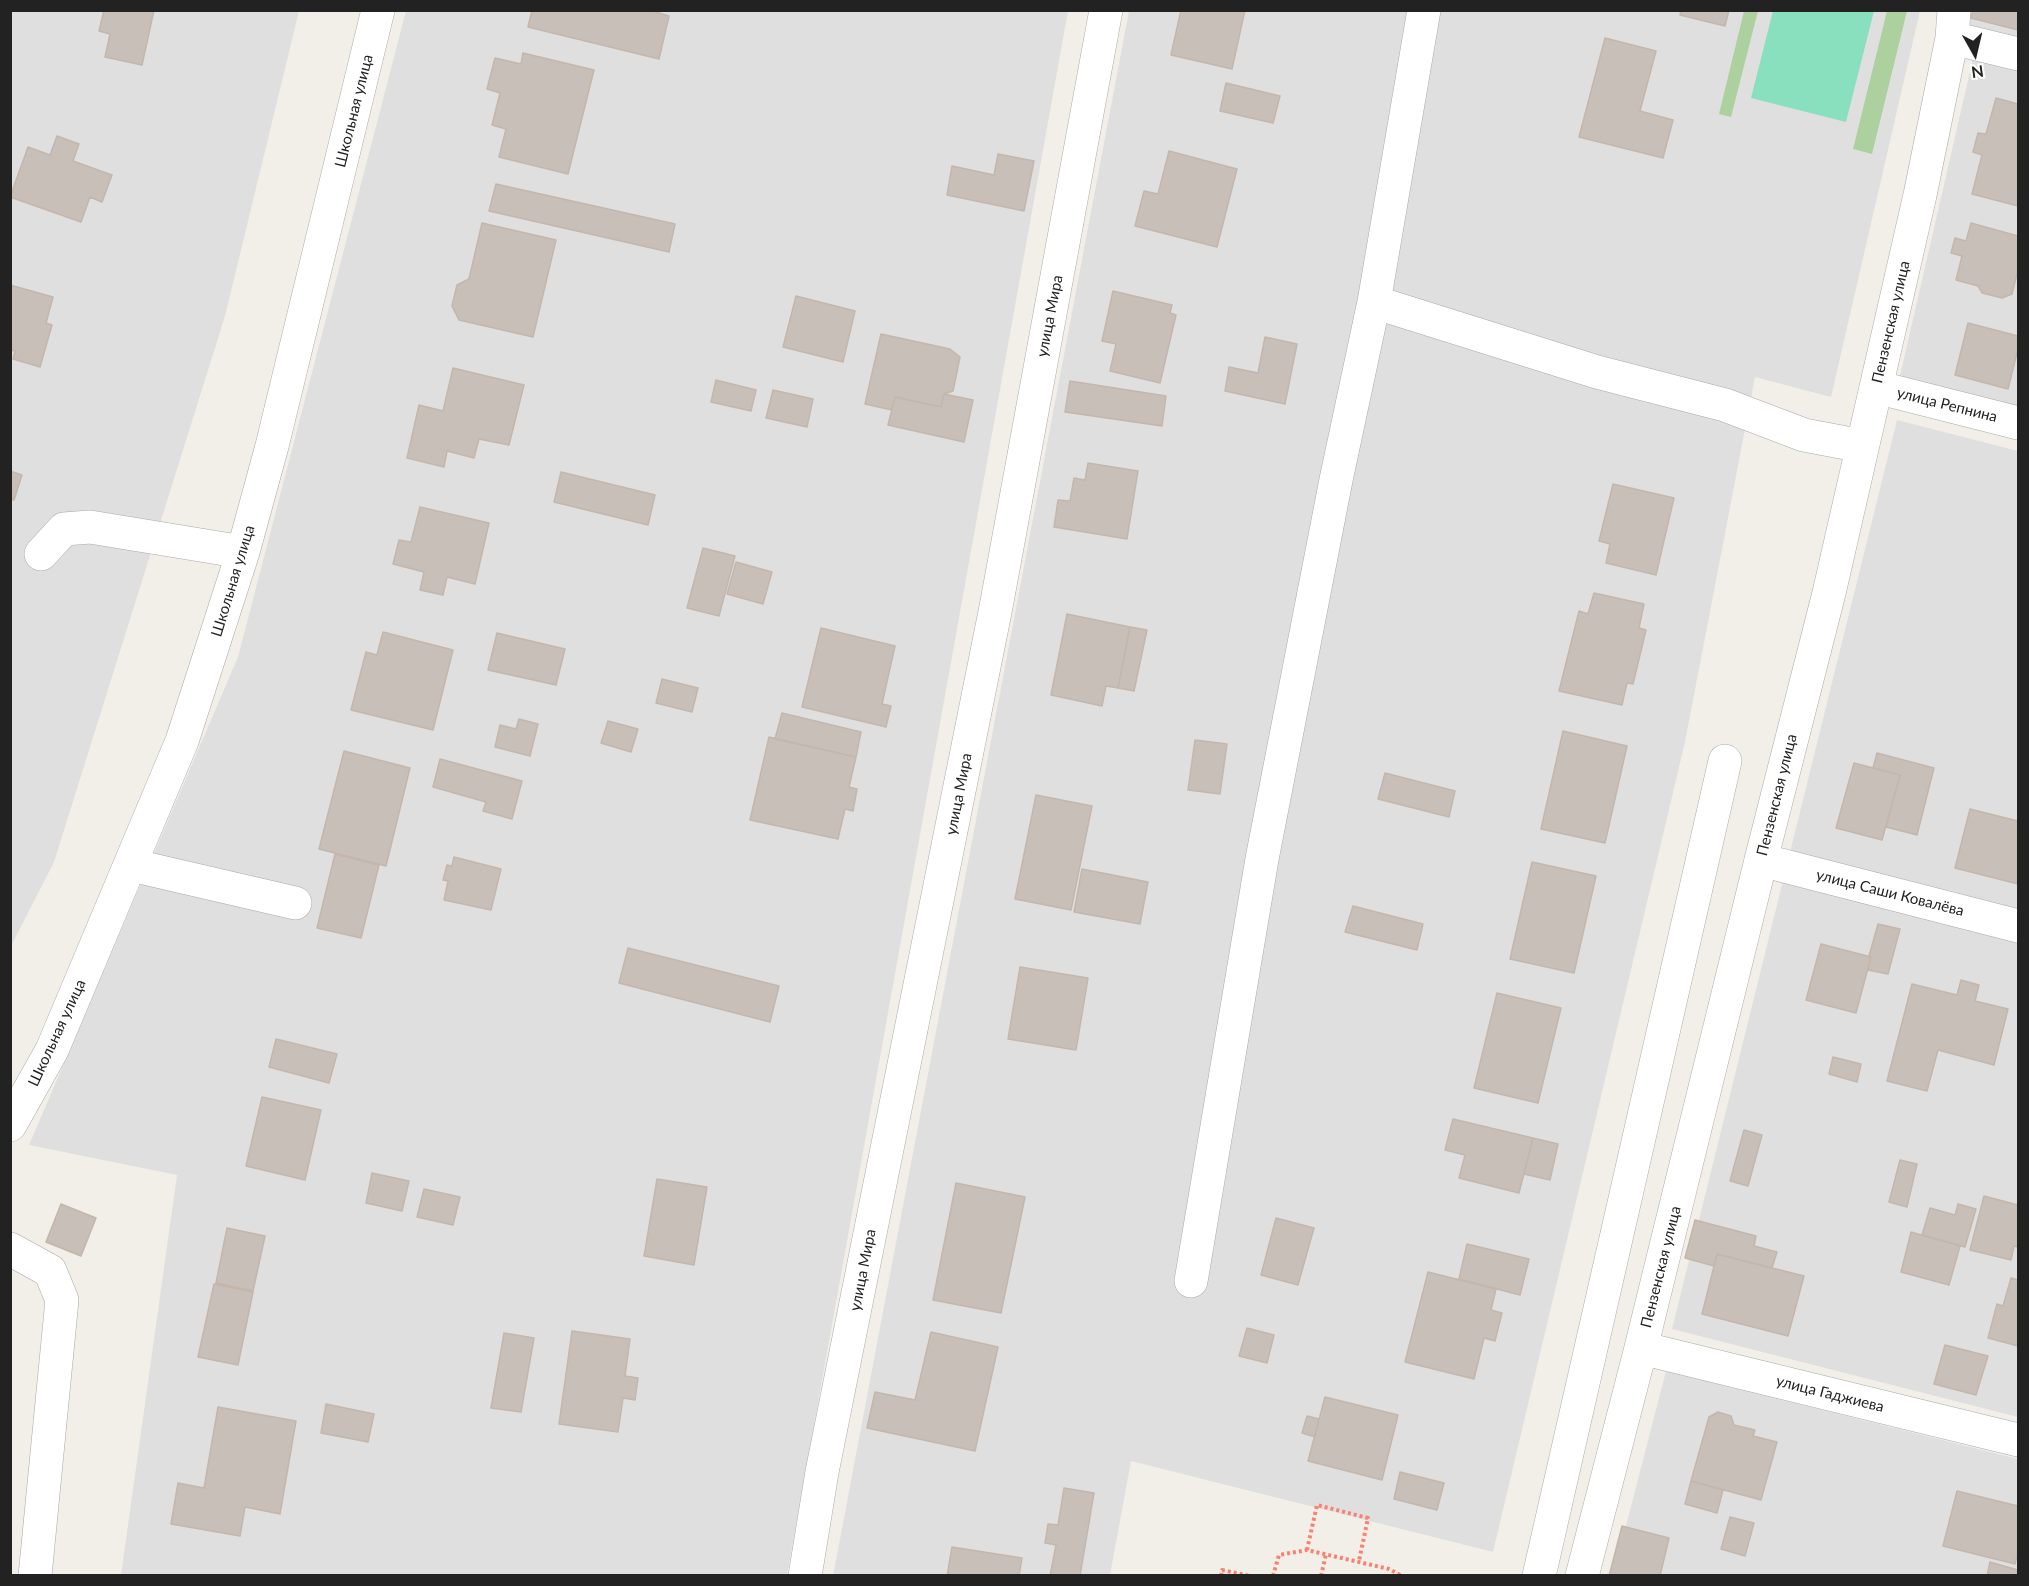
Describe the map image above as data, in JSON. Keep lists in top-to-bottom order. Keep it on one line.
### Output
{"streets":{"street":["Школьная улица","улица Мира","Пензенская улица","улица Репнина","улица Саши Ковалёва","улица Гаджиева"]},"crossings":[["Пензенская улица","улица Репнина"],["Пензенская улица","улица Саши Ковалёва"],["Пензенская улица","улица Гаджиева"]],"north":"bottom"}
